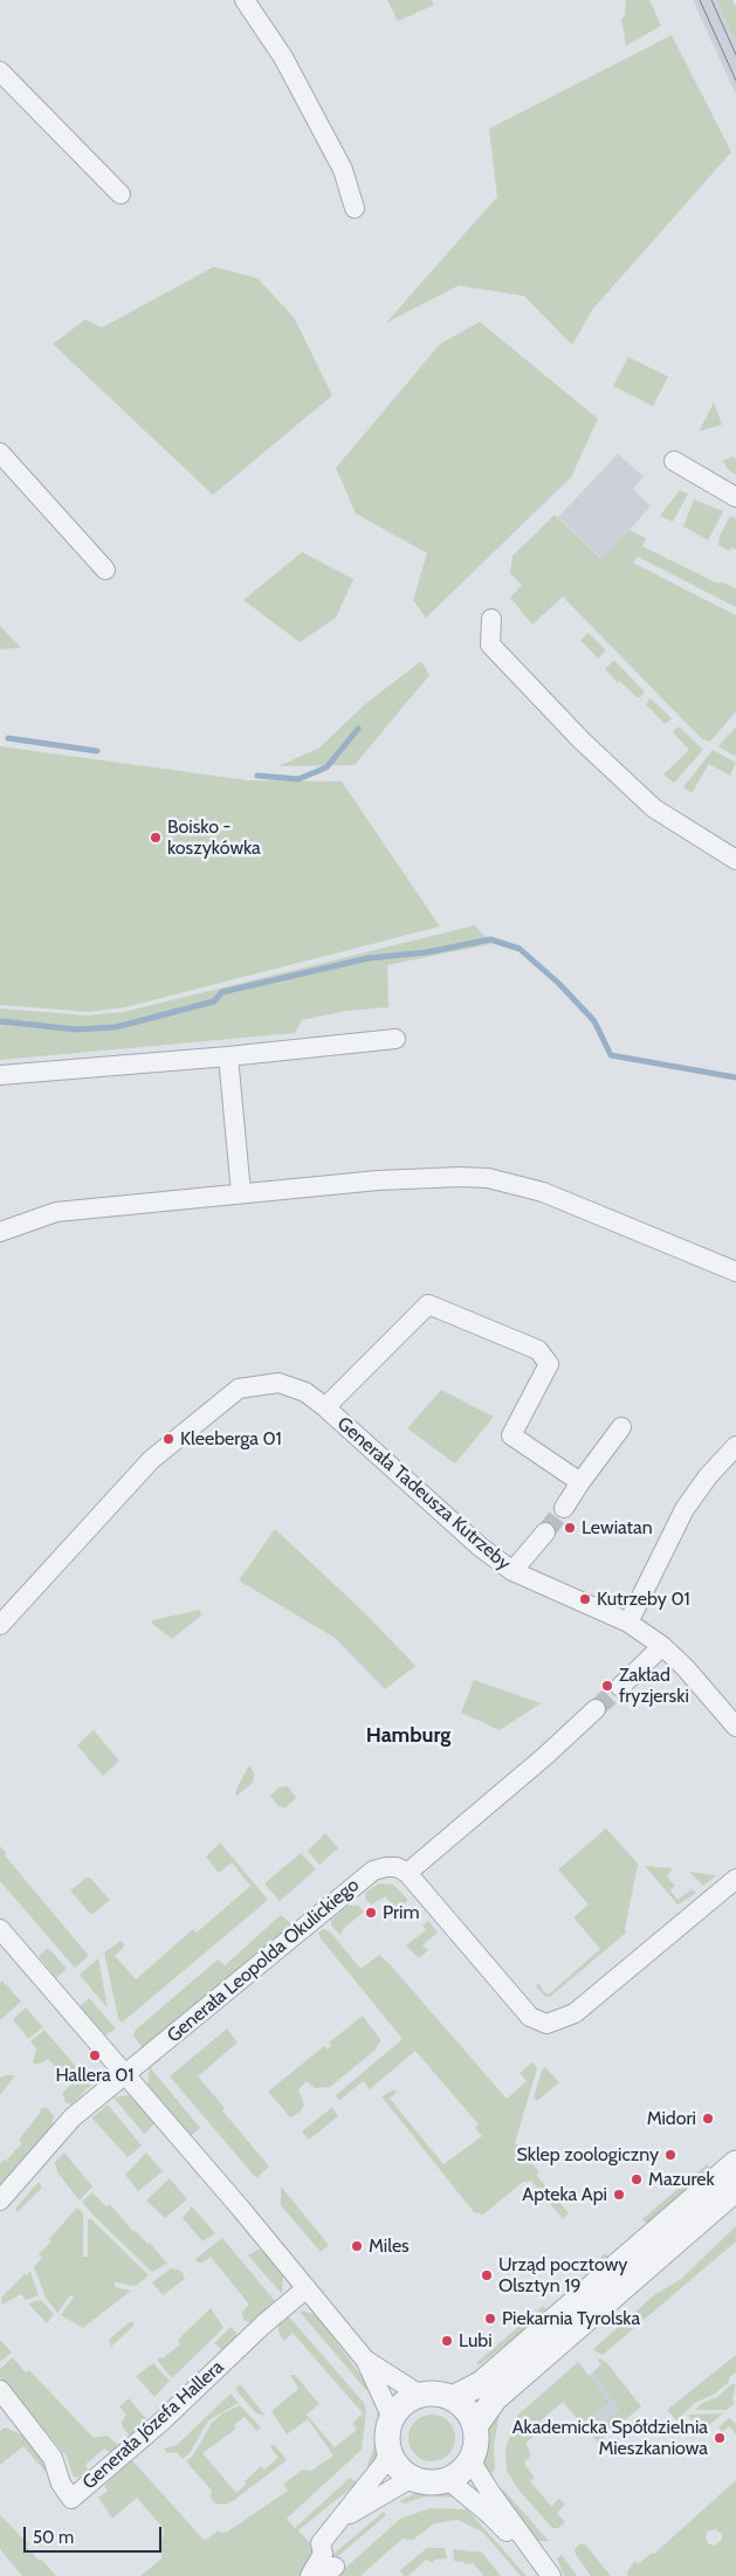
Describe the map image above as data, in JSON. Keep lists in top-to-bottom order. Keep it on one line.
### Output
{"streets":{"street":["Generała Tadeusza Kutrzeby","Generała Leopolda Okulickiego","Generała Józefa Hallera"]},"districts":["Hamburg"],"places":["Boisko - koszykówka","Kleeberga 01","Lewiatan","Kutrzeby 01","Zakład fryzjerski","Prim","Hallera 01","Midori","Sklep zoologiczny","Mazurek","Apteka Api","Miles","Urząd pocztowy Olsztyn 19","Piekarnia Tyrolska","Lubi","Akademicka Spółdzielnia Mieszkaniowa"],"scale_bar":"50 m"}
